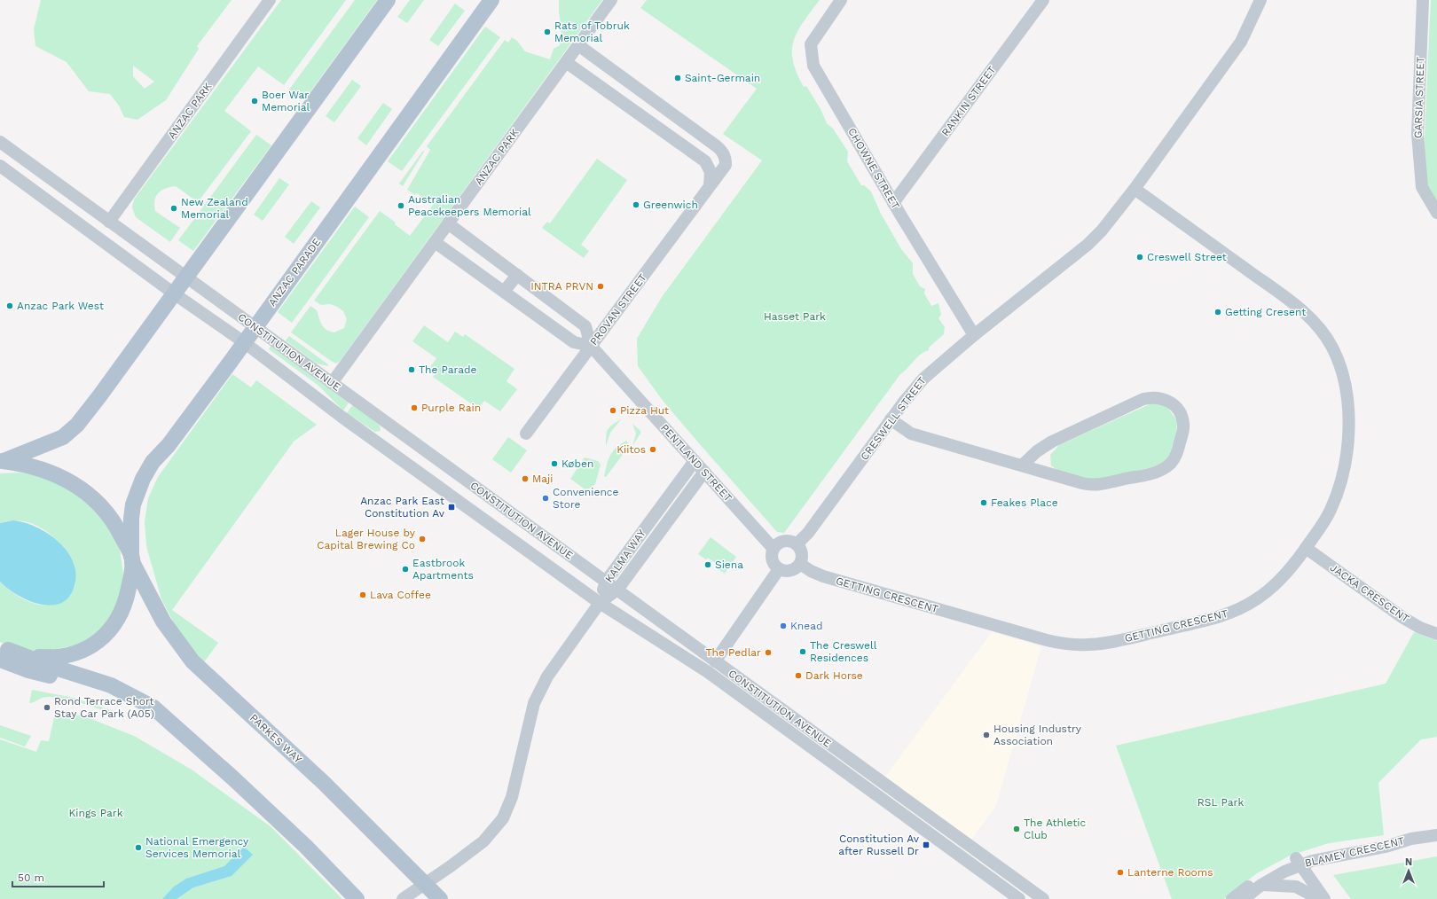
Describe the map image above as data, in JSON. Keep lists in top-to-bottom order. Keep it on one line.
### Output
{"streets":{"main road":["ANZAC PARADE","PARKES WAY"],"street":["GARSIA STREET","RANKIN STREET","ANZAC PARK","CHOWNE STREET","PROVAN STREET","CONSTITUTION AVENUE","CRESWELL STREET","PENTLAND STREET","KALMA WAY","JACKA CRESCENT","GETTING CRESCENT","BLAMEY CRESCENT"]},"crossings":[["RANKIN STREET","CHOWNE STREET"],["ANZAC PARK","PROVAN STREET"],["ANZAC PARK","CONSTITUTION AVENUE"],["ANZAC PARK","PENTLAND STREET"],["CHOWNE STREET","CRESWELL STREET"],["ANZAC PARADE","CONSTITUTION AVENUE"],["ANZAC PARADE","PARKES WAY"],["PROVAN STREET","PENTLAND STREET"],["CONSTITUTION AVENUE","KALMA WAY"],["CRESWELL STREET","PENTLAND STREET"],["CRESWELL STREET","GETTING CRESCENT"],["PENTLAND STREET","KALMA WAY"],["PENTLAND STREET","GETTING CRESCENT"],["JACKA CRESCENT","GETTING CRESCENT"]],"parks":["Hasset Park","RSL Park","Kings Park"],"places":{"other":["Rats of Tobruk Memorial","Saint-Germain","Boer War Memorial","Greenwich","Australian Peacekeepers Memorial","New Zealand Memorial","Creswell Street","INTRA PRVN","Anzac Park West","Getting Cresent","The Parade","Purple Rain","Pizza Hut","Kiitos","Køben","Maji","Convenience Store","Feakes Place","Lager House by Capital Brewing Co","Siena","Eastbrook Apartments","Lava Coffee","Knead","The Creswell Residences","The Pedlar","Dark Horse","Rond Terrace Short Stay Car Park (A05)","Housing Industry Association","The Athletic Club","National Emergency Services Memorial","Lanterne Rooms"],"transit":["Anzac Park East Constitution Av","Constitution Av after Russell Dr"]},"scale_bar":"50 m","north":"top"}
